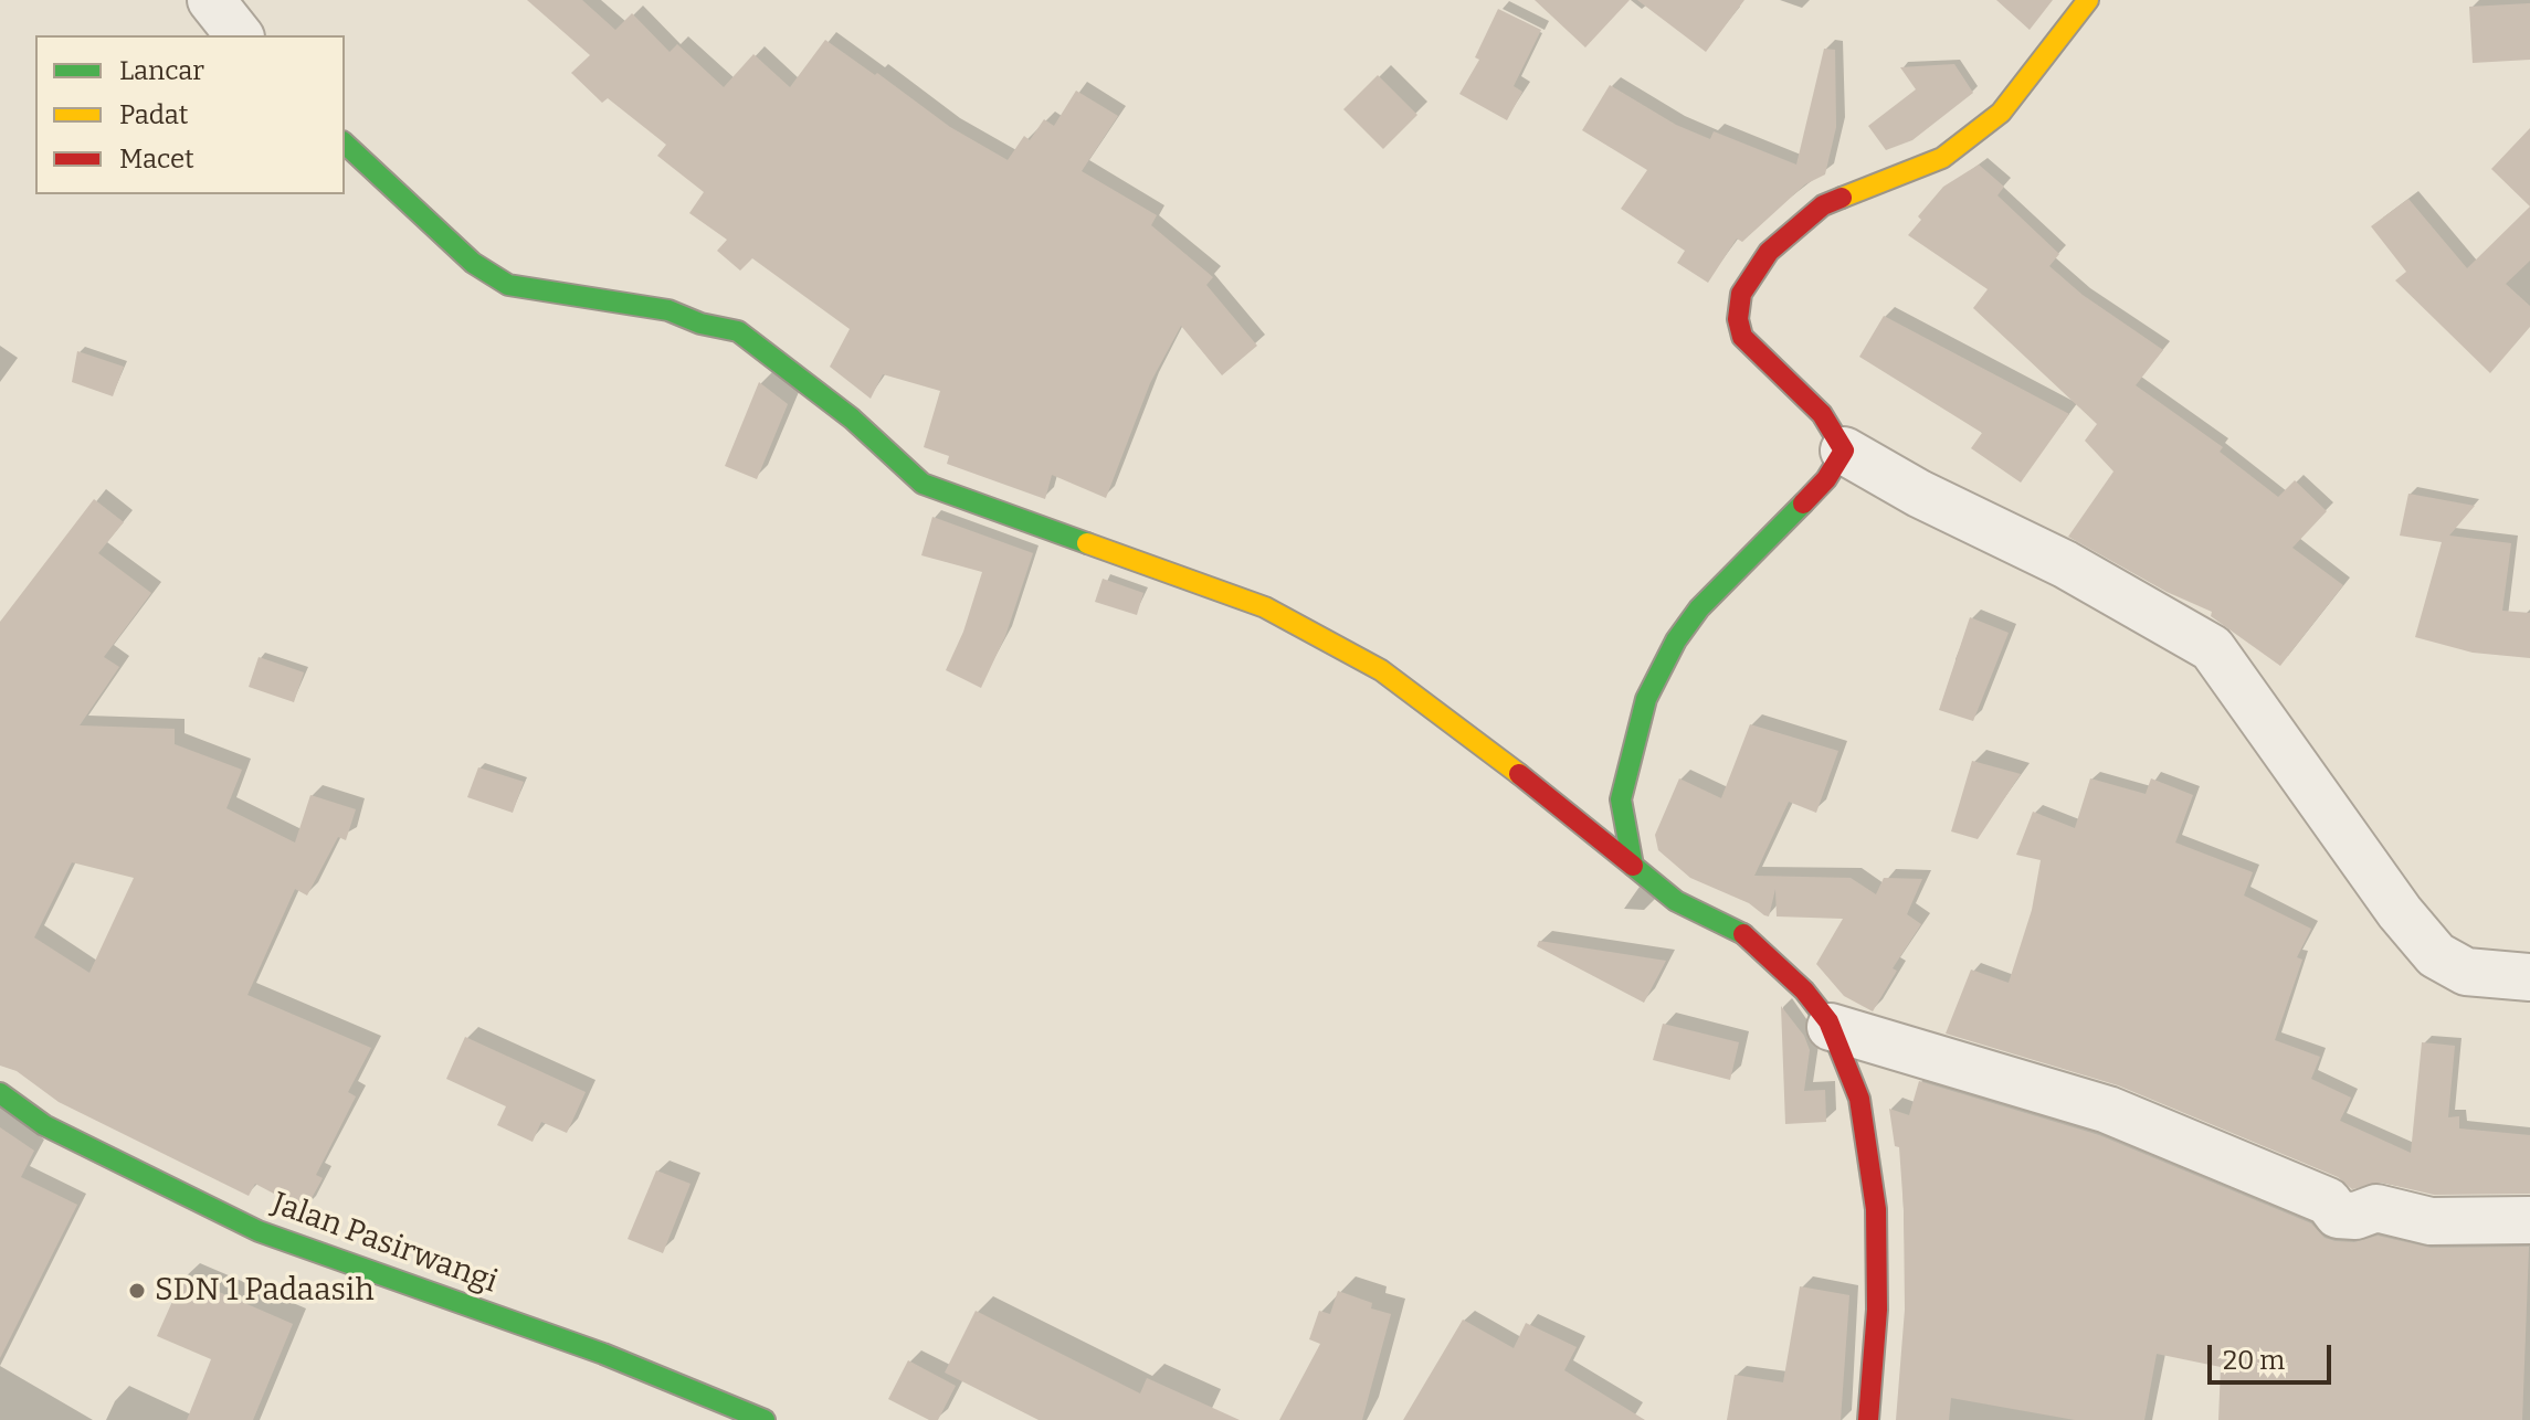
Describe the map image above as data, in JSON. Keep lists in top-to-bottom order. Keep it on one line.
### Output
{"streets":{"street":["Jalan Pasirwangi"]},"places":["SDN 1 Padaasih"],"legend":["Lancar","Padat","Macet"],"scale_bar":"20 m"}
